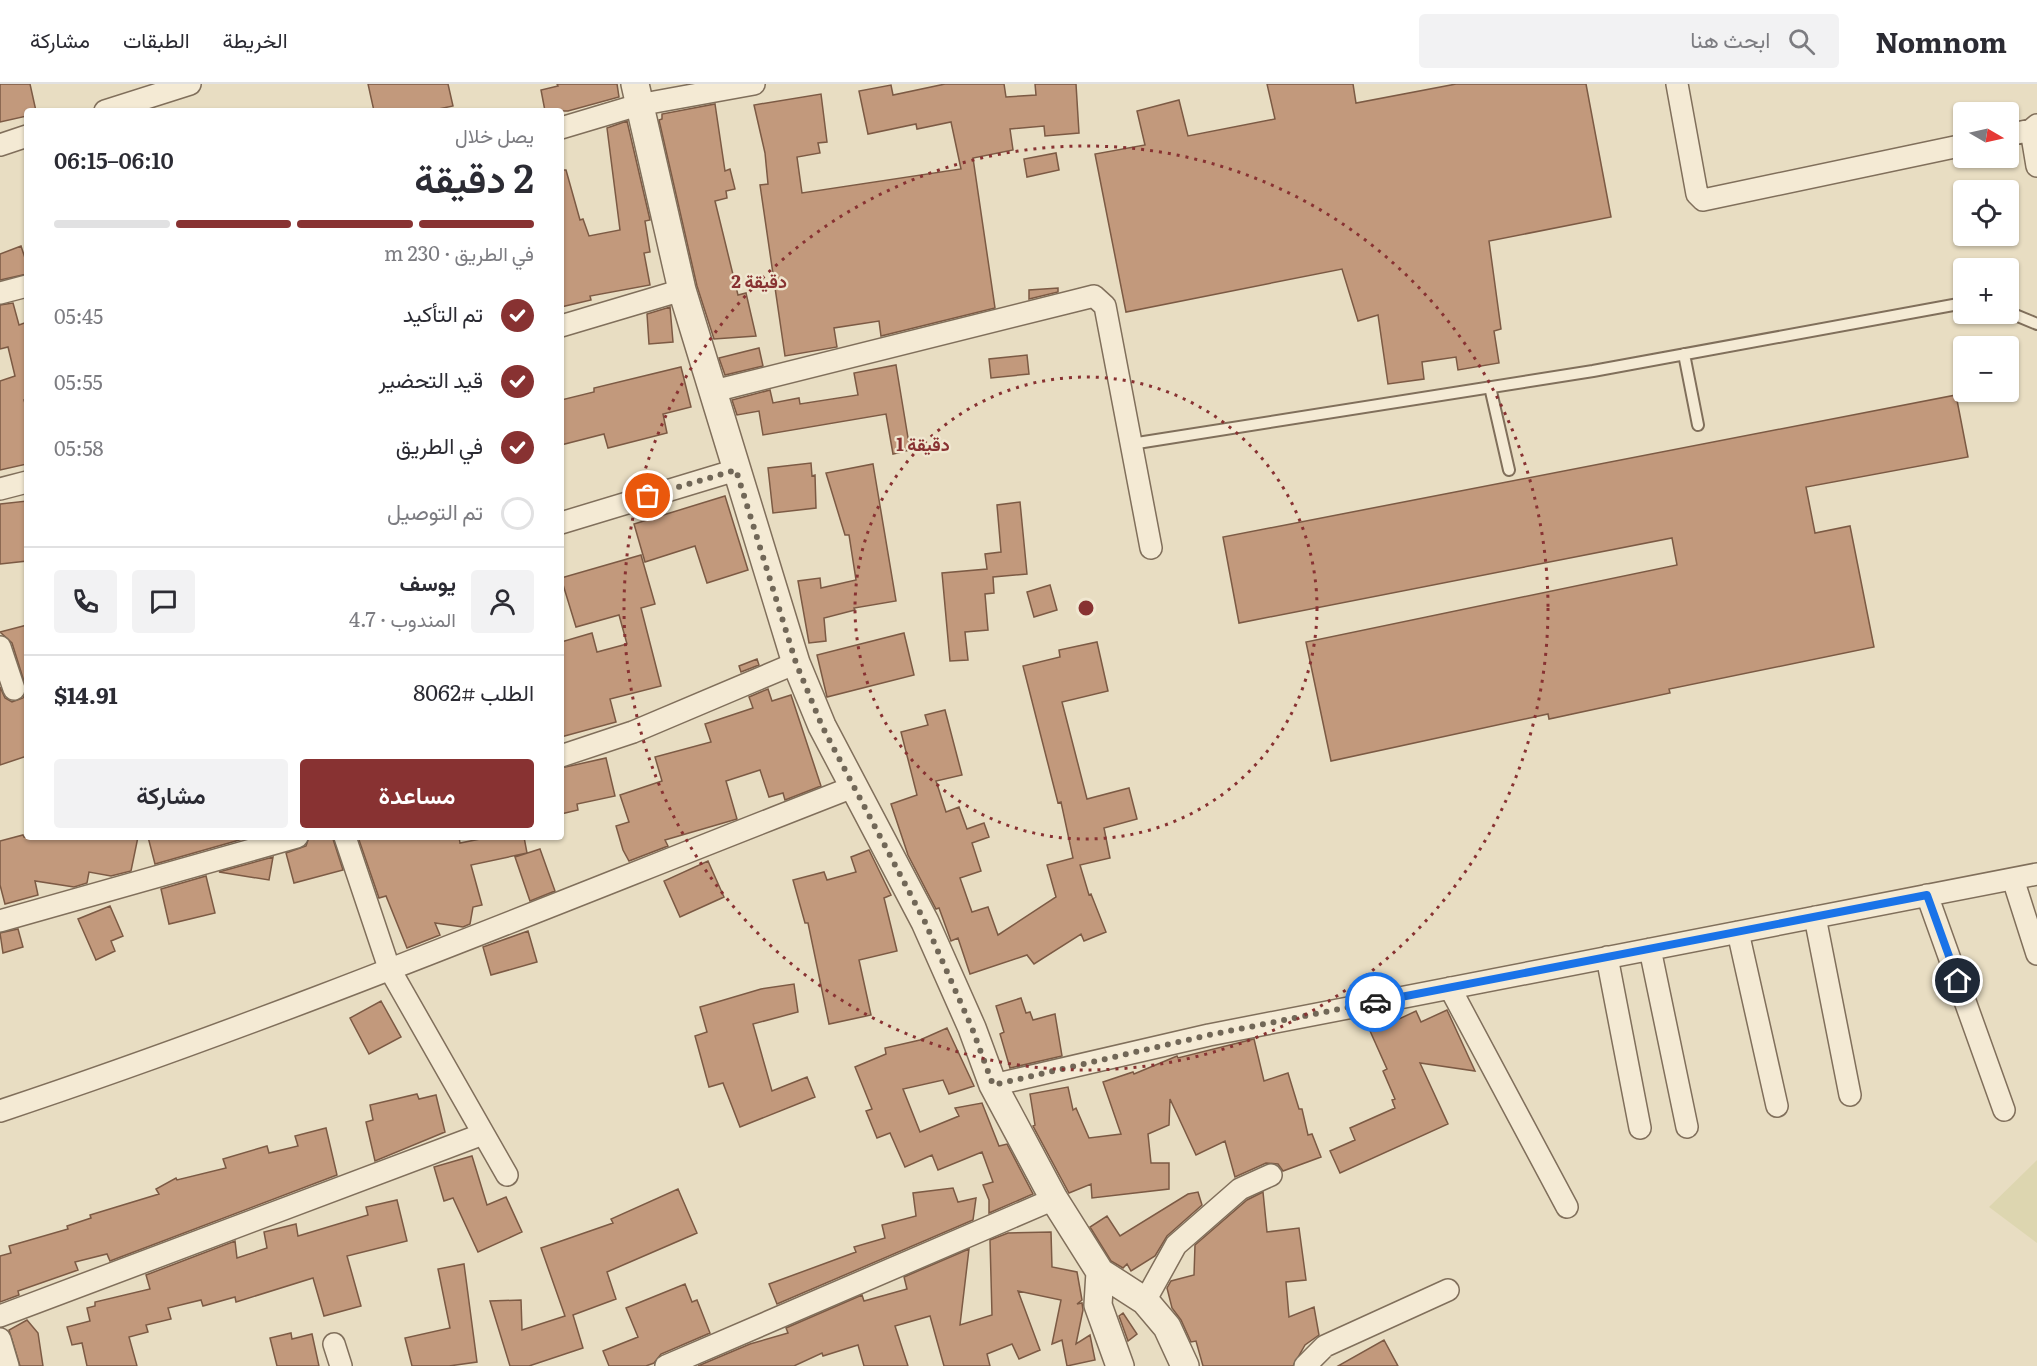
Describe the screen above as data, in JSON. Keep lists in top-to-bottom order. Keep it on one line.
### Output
{"north":"right","page":{"header":"Nomnom","search":"ابحث هنا","nav":["الخريطة","الطبقات","مشاركة"],"map_buttons":["+","−"],"heading":["2 دقيقة","يصل خلال","06:10–06:15"],"panel":["يوسف","المندوب · 4.7","الطلب #8062","$14.91"],"bar":"في الطريق · 230 m","list":[["تم التأكيد","05:45"],["قيد التحضير","05:55"],["في الطريق","05:58"],"تم التوصيل"],"buttons":["مساعدة","مشاركة"]},"rings":["2 دقيقة","1 دقيقة"]}
